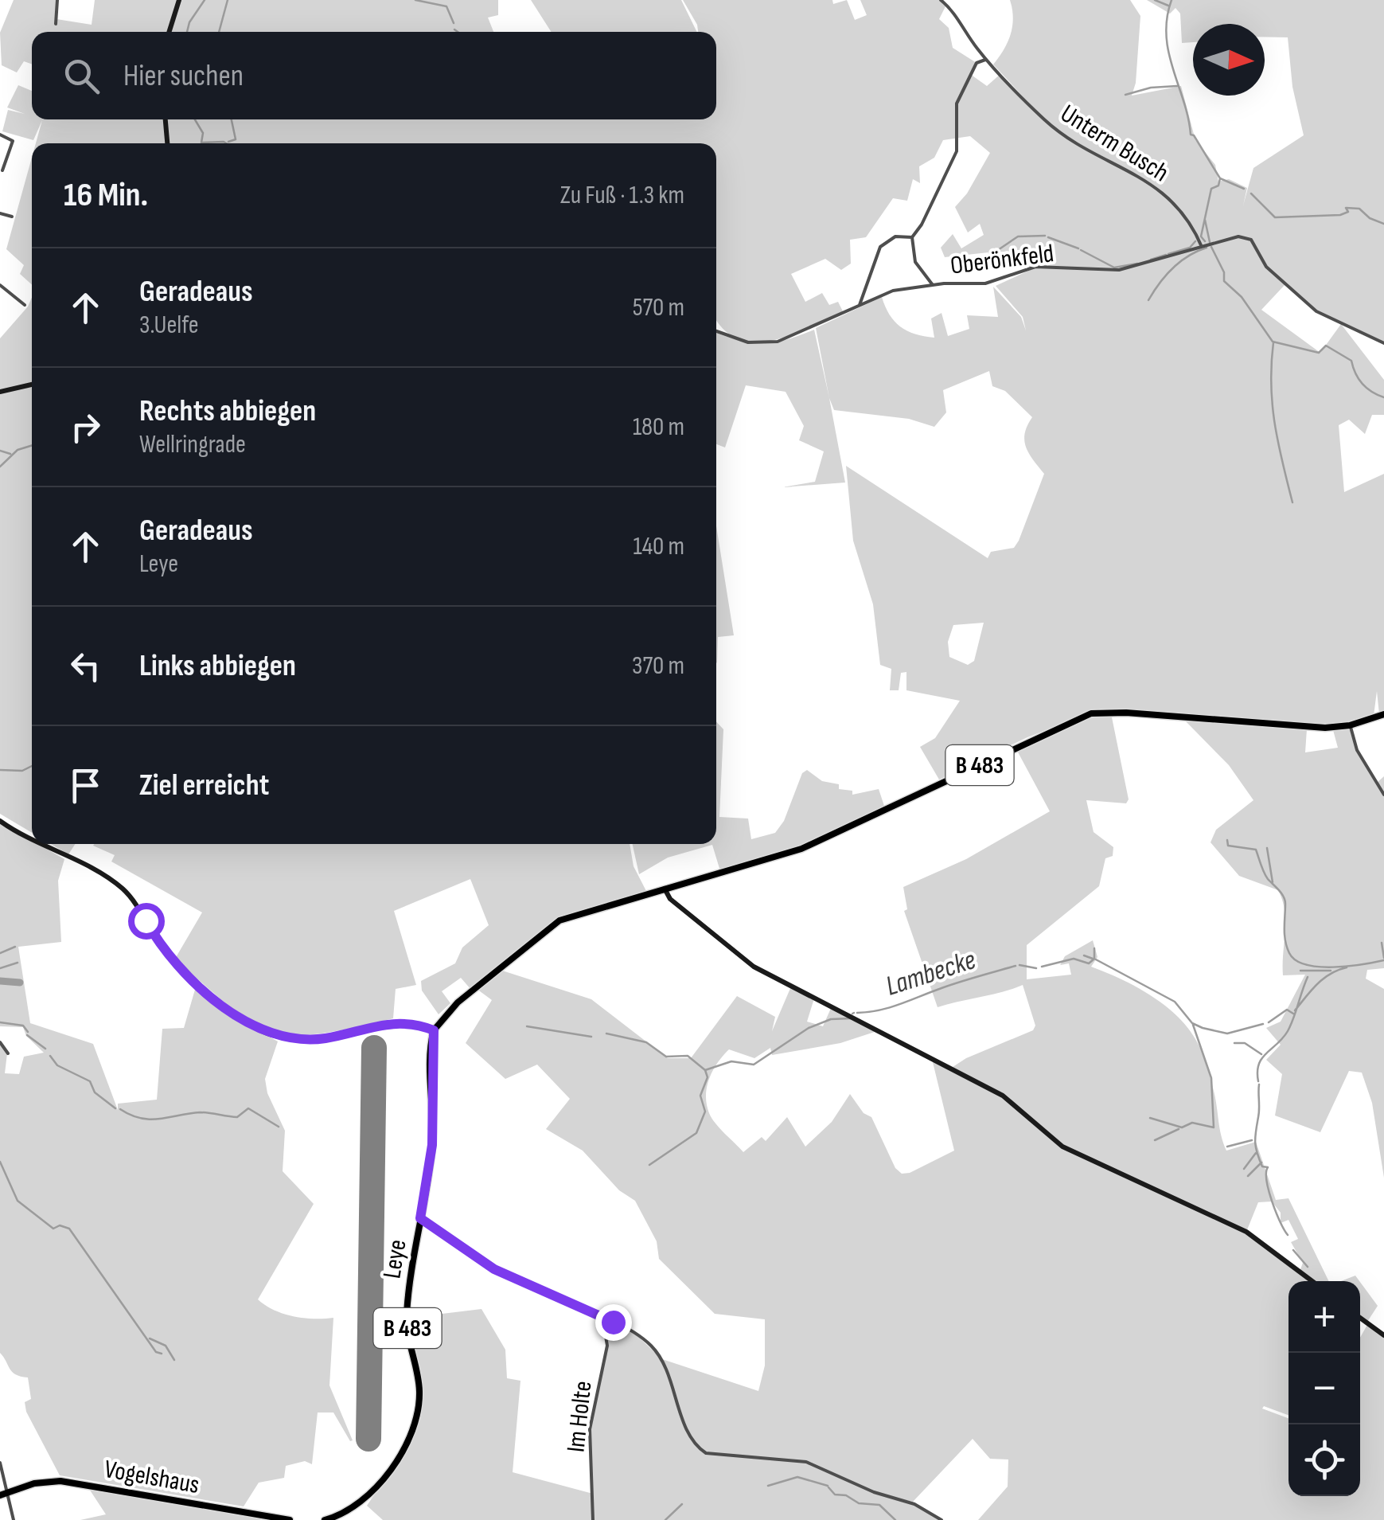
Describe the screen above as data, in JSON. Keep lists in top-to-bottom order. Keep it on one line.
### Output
{"streets":{"main road":["B 483","Leye","Vogelshaus"],"street":["Unterm Busch","Oberönkfeld","Im Holte"]},"crossings":[["Unterm Busch","Oberönkfeld"],["B 483","Leye"]],"water":["Lambecke"],"north":"right","page":{"search":"Hier suchen","heading":["16 Min.","Zu Fuß · 1.3 km"],"list":[["Geradeaus","3.Uelfe","570 m"],["Rechts abbiegen","Wellringrade","180 m"],["Geradeaus","Leye","140 m"],["Links abbiegen","370 m"],"Ziel erreicht"],"map_buttons":["+","−"]}}
